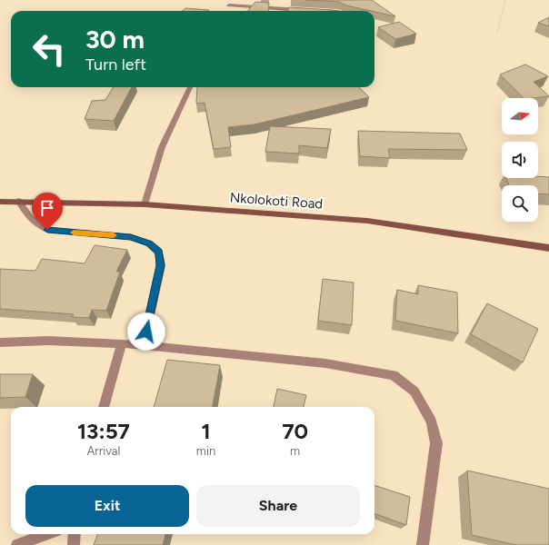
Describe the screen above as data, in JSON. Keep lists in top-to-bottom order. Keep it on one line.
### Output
{"streets":{"main road":["Nkolokoti Road"]},"north":"right","page":{"turn":["30 m","Turn left"],"eta":["13:57","Arrival","1","min","70","m"],"buttons":["Exit","Share"]}}
